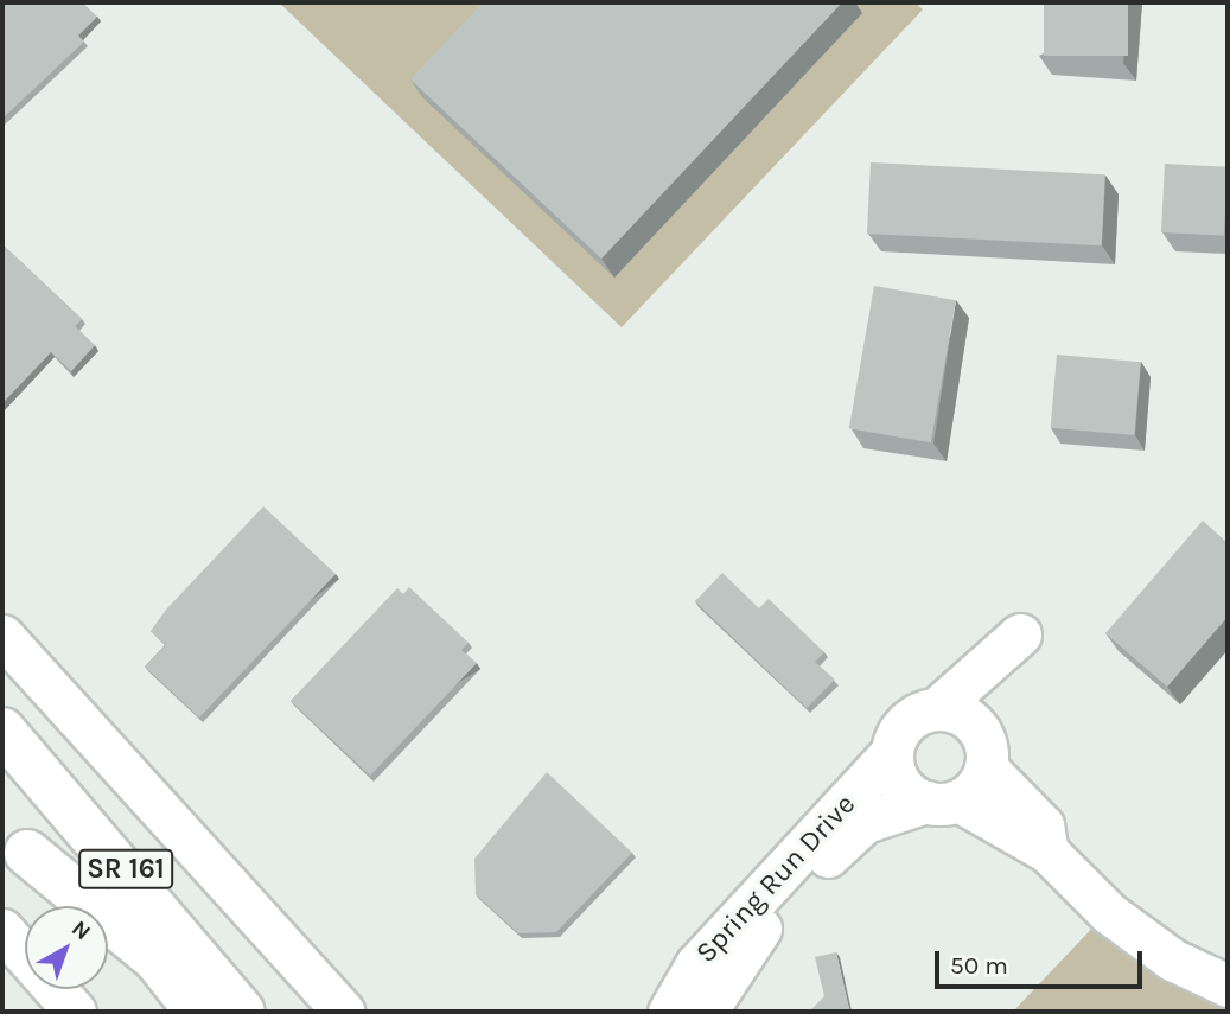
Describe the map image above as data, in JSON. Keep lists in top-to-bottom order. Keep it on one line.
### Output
{"streets":{"main road":["SR 161"],"street":["Spring Run Drive"]},"scale_bar":"50 m","north":"top right"}
